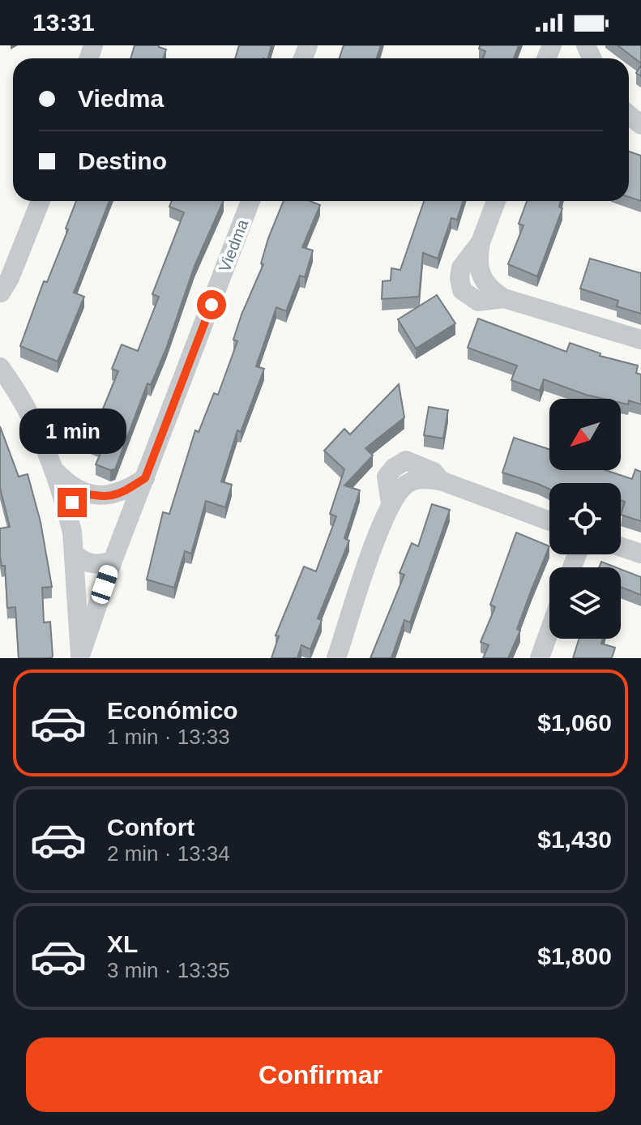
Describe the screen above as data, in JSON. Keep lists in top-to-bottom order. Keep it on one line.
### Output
{"streets":{"street":["Viedma"]},"north":"bottom left","page":{"status":"13:31","banner":["Viedma","Destino"],"bubble":"1 min","list":[{"name":"Económico","note":"1 min · 13:33","value":"$1,060"},{"name":"Confort","note":"2 min · 13:34","value":"$1,430"},{"name":"XL","note":"3 min · 13:35","value":"$1,800"}],"buttons":"Confirmar"}}
